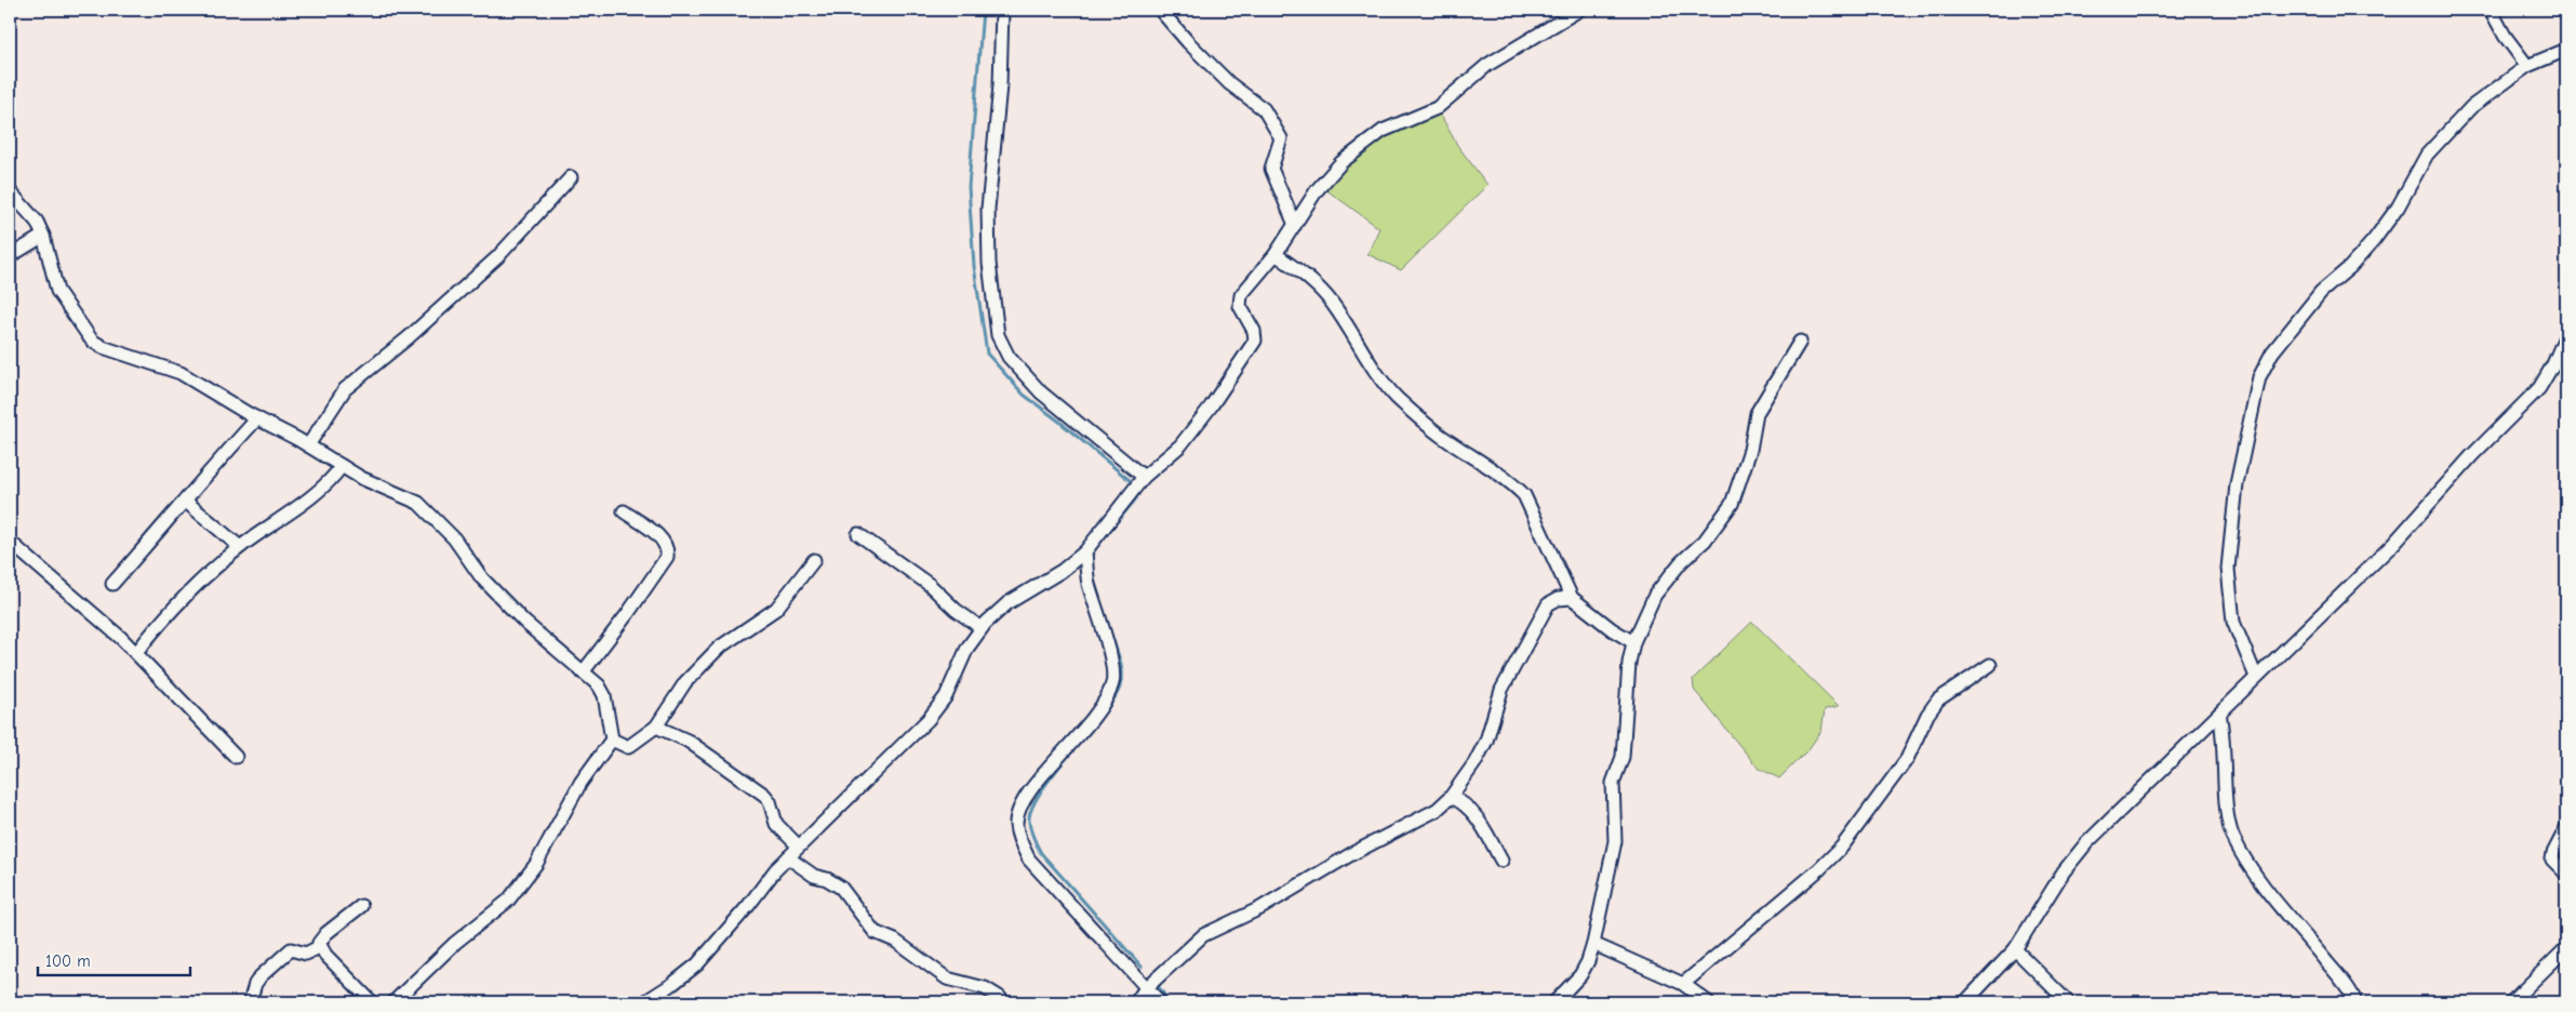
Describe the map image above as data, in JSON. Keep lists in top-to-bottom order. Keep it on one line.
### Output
{"scale_bar":"100 m"}
